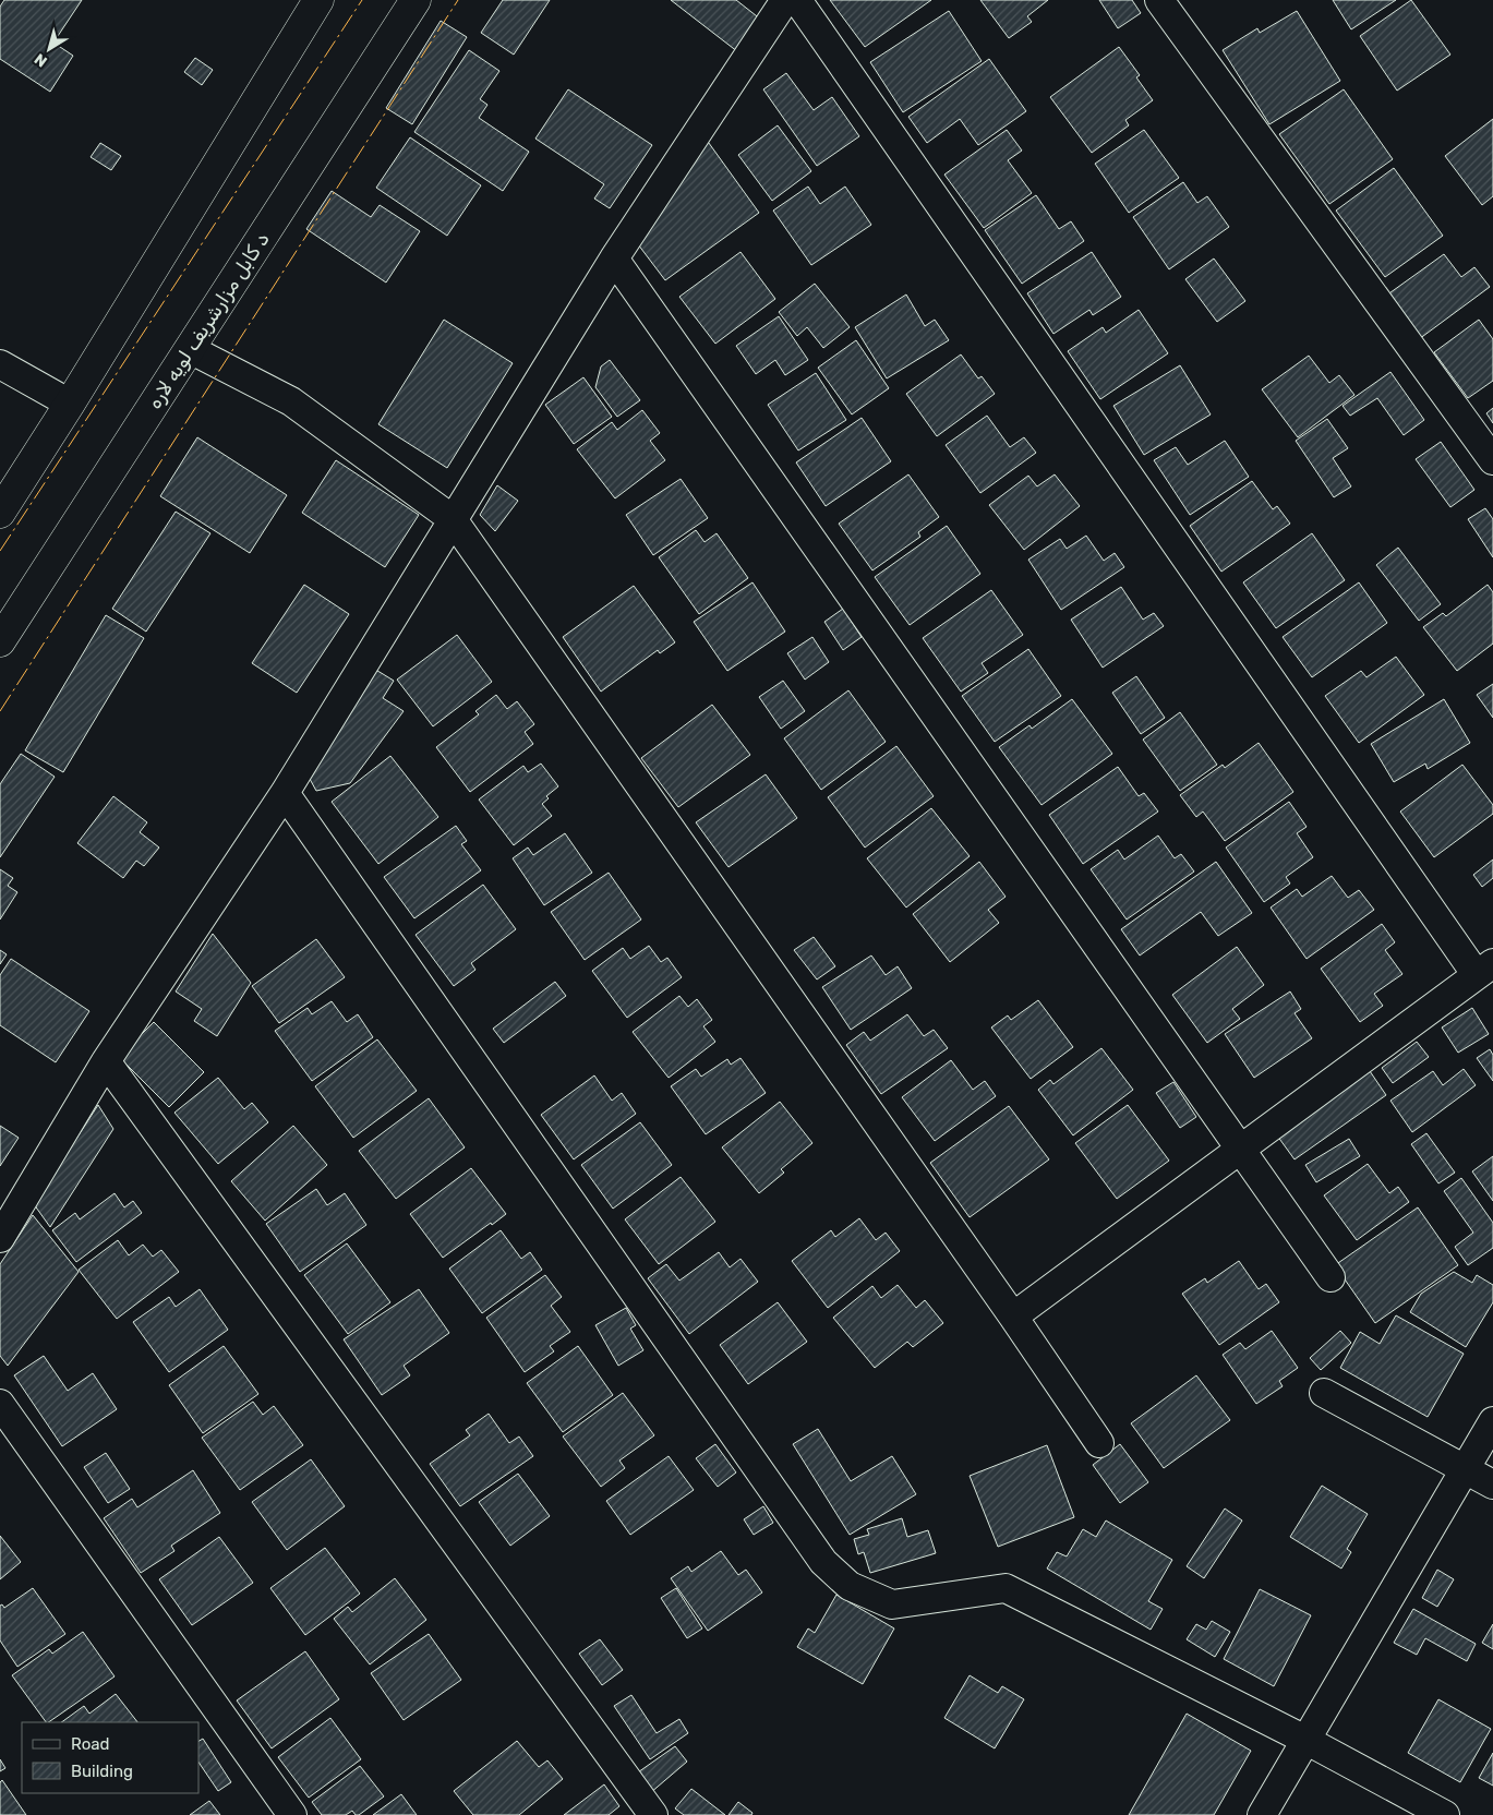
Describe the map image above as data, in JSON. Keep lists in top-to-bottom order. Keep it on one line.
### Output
{"streets":{"highway":["د کابل مزارشریف لویه لاره"]},"legend":["Road","Building"],"north":"bottom left"}
